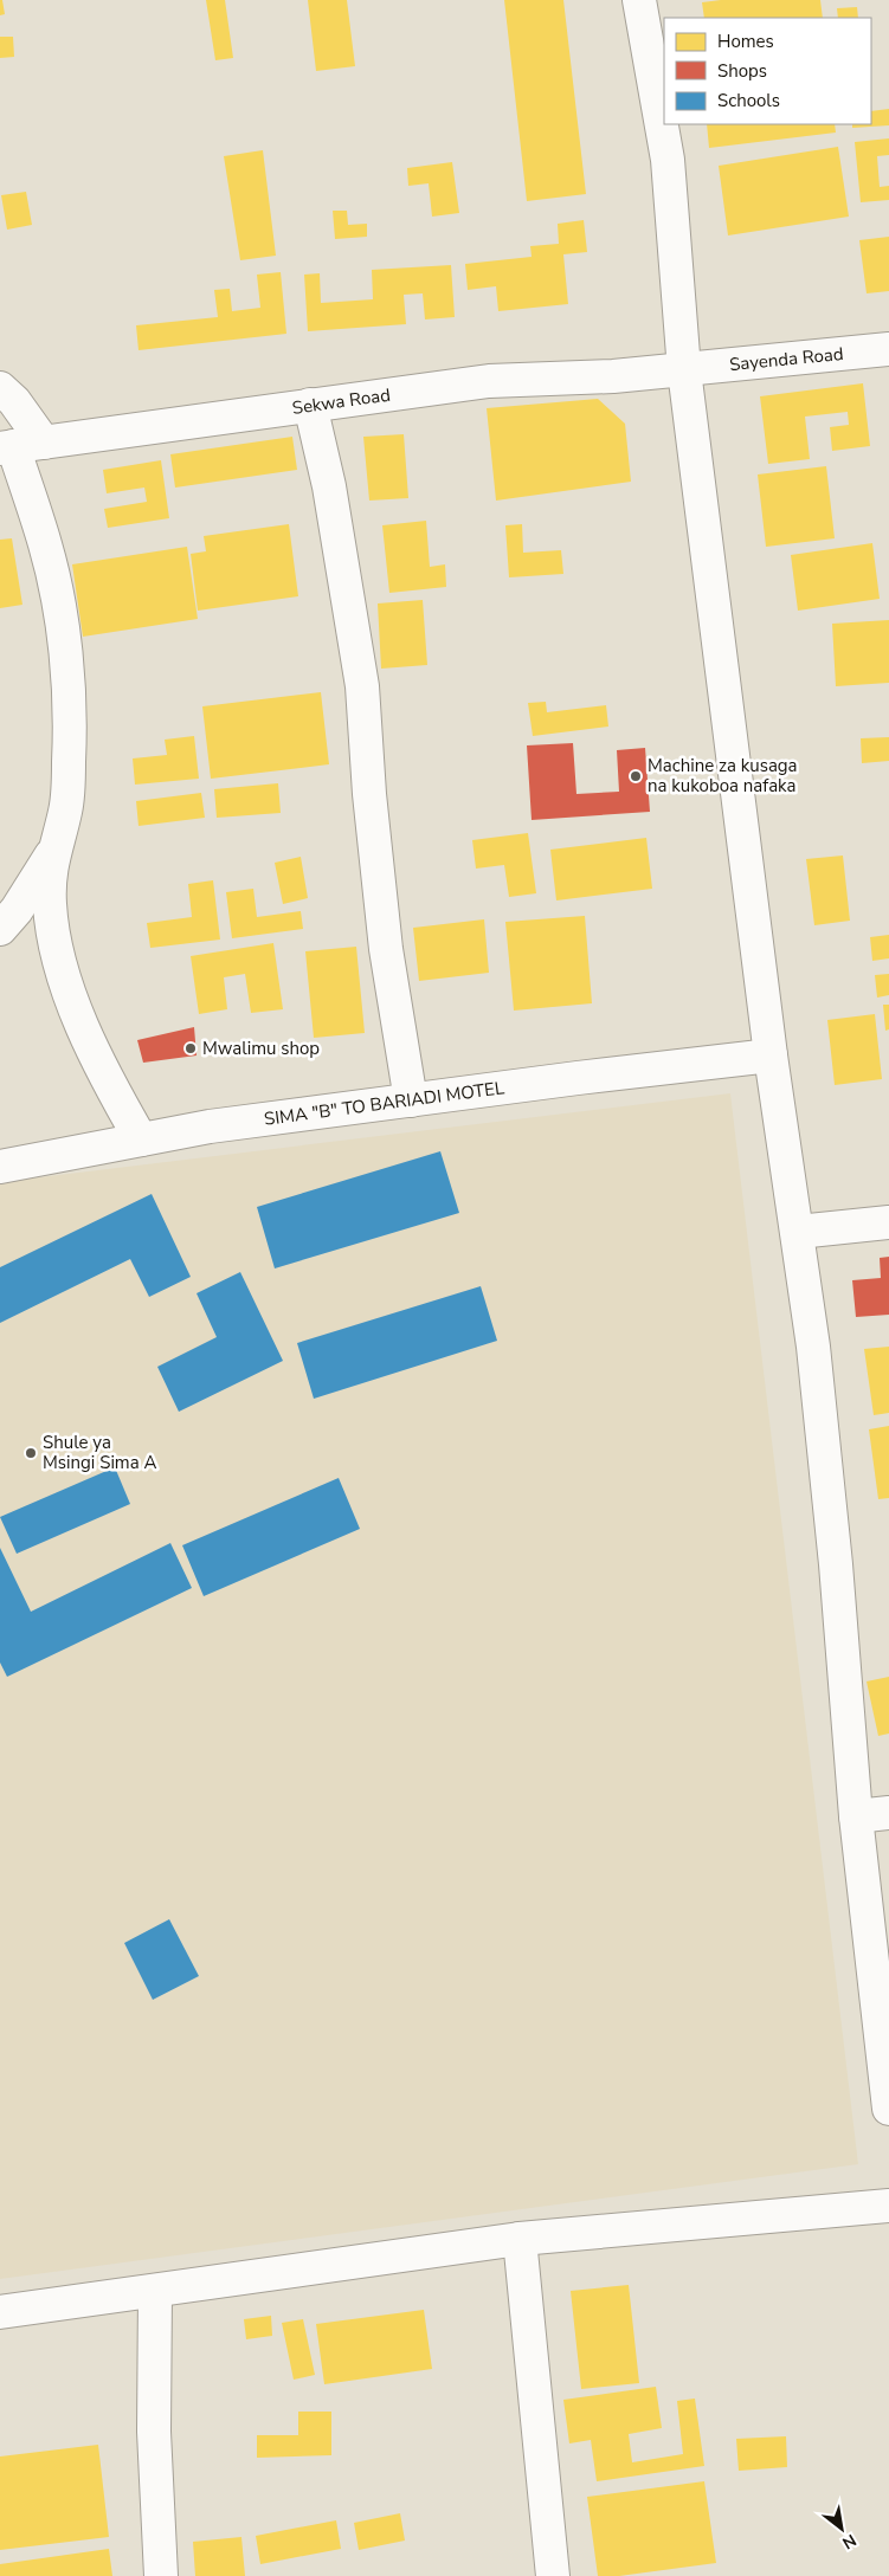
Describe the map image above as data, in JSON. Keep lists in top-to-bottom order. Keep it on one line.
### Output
{"streets":{"street":["Sayenda Road","Sekwa Road","SIMA \"B\" TO BARIADI MOTEL"]},"crossings":[["Sayenda Road","Sekwa Road"]],"places":["Machine za kusaga na kukoboa nafaka","Mwalimu shop","Shule ya Msingi Sima A"],"legend":["Homes","Shops","Schools"],"north":"bottom right"}
